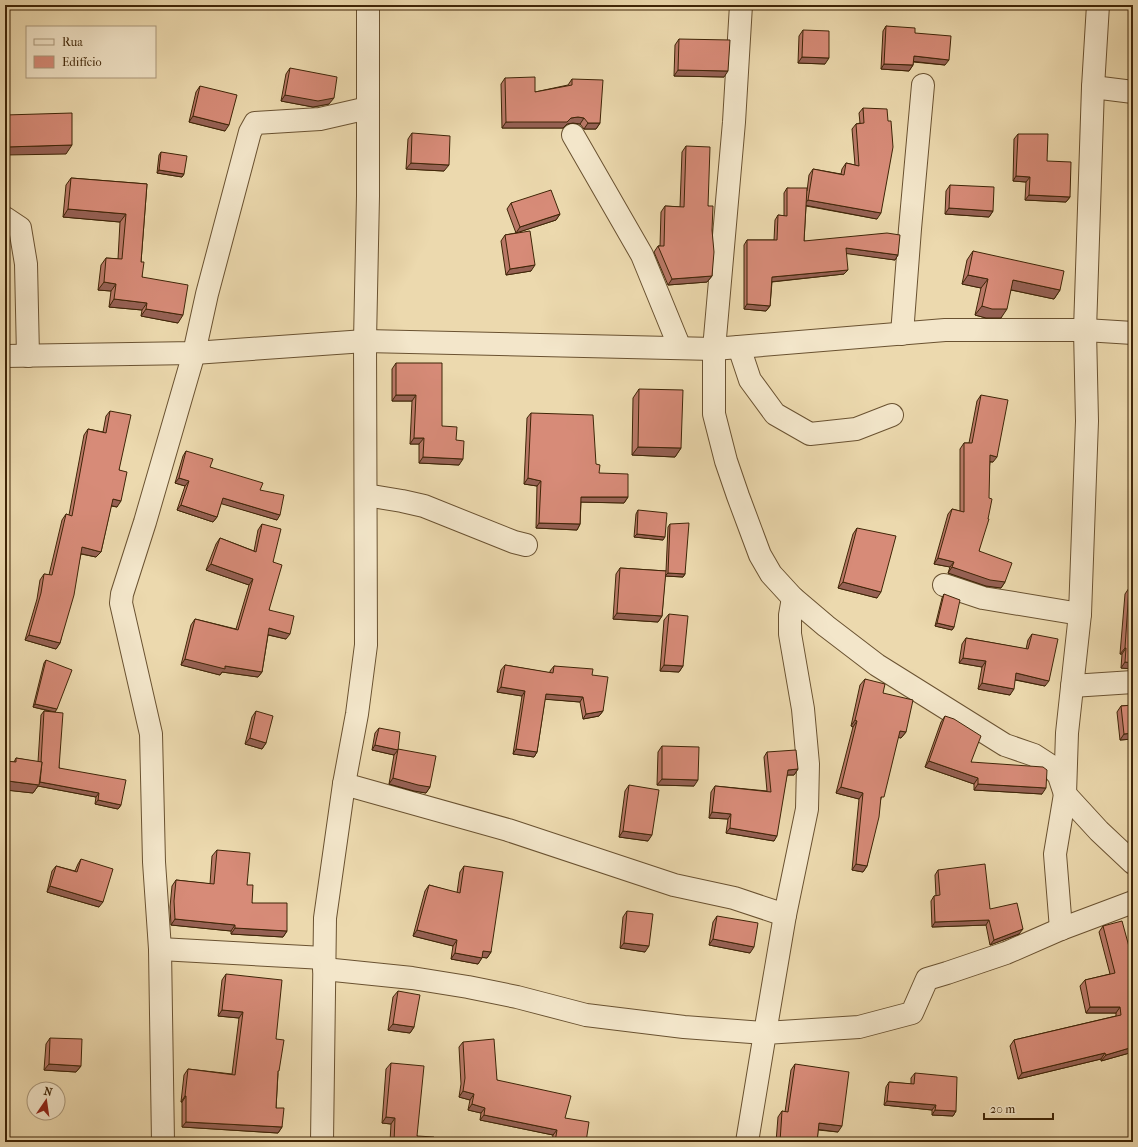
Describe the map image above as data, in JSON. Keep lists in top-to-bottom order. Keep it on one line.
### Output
{"legend":["Rua","Edifício"],"scale_bar":"20 m","north":"top"}
